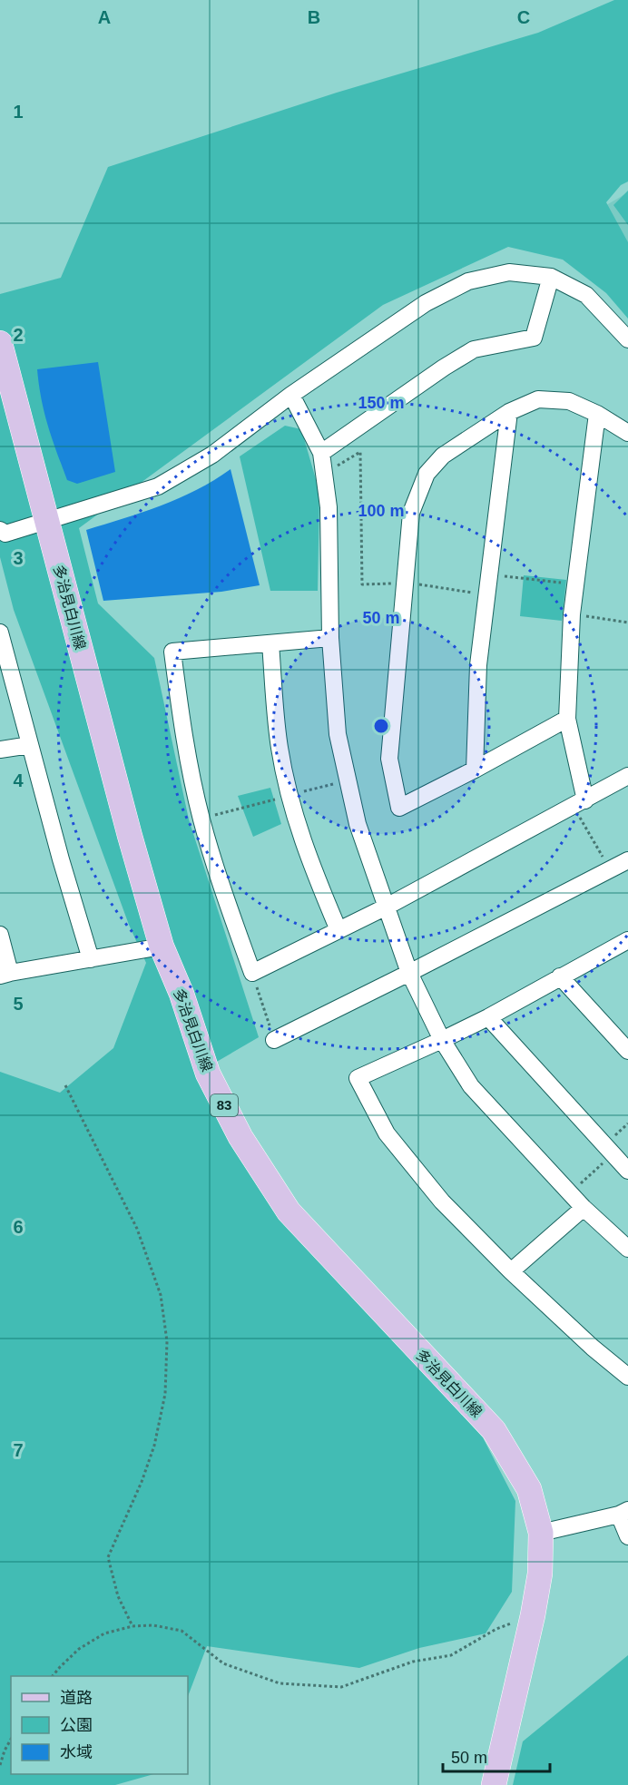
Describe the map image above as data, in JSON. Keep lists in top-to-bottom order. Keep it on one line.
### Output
{"streets":{"main road":["多治見白川線","83"]},"legend":["道路","公園","水域"],"scale_bar":"50 m","grid":{"columns":["A","B","C"],"rows":["1","2","3","4","5","6","7"]},"rings":["150 m","100 m","50 m"]}
